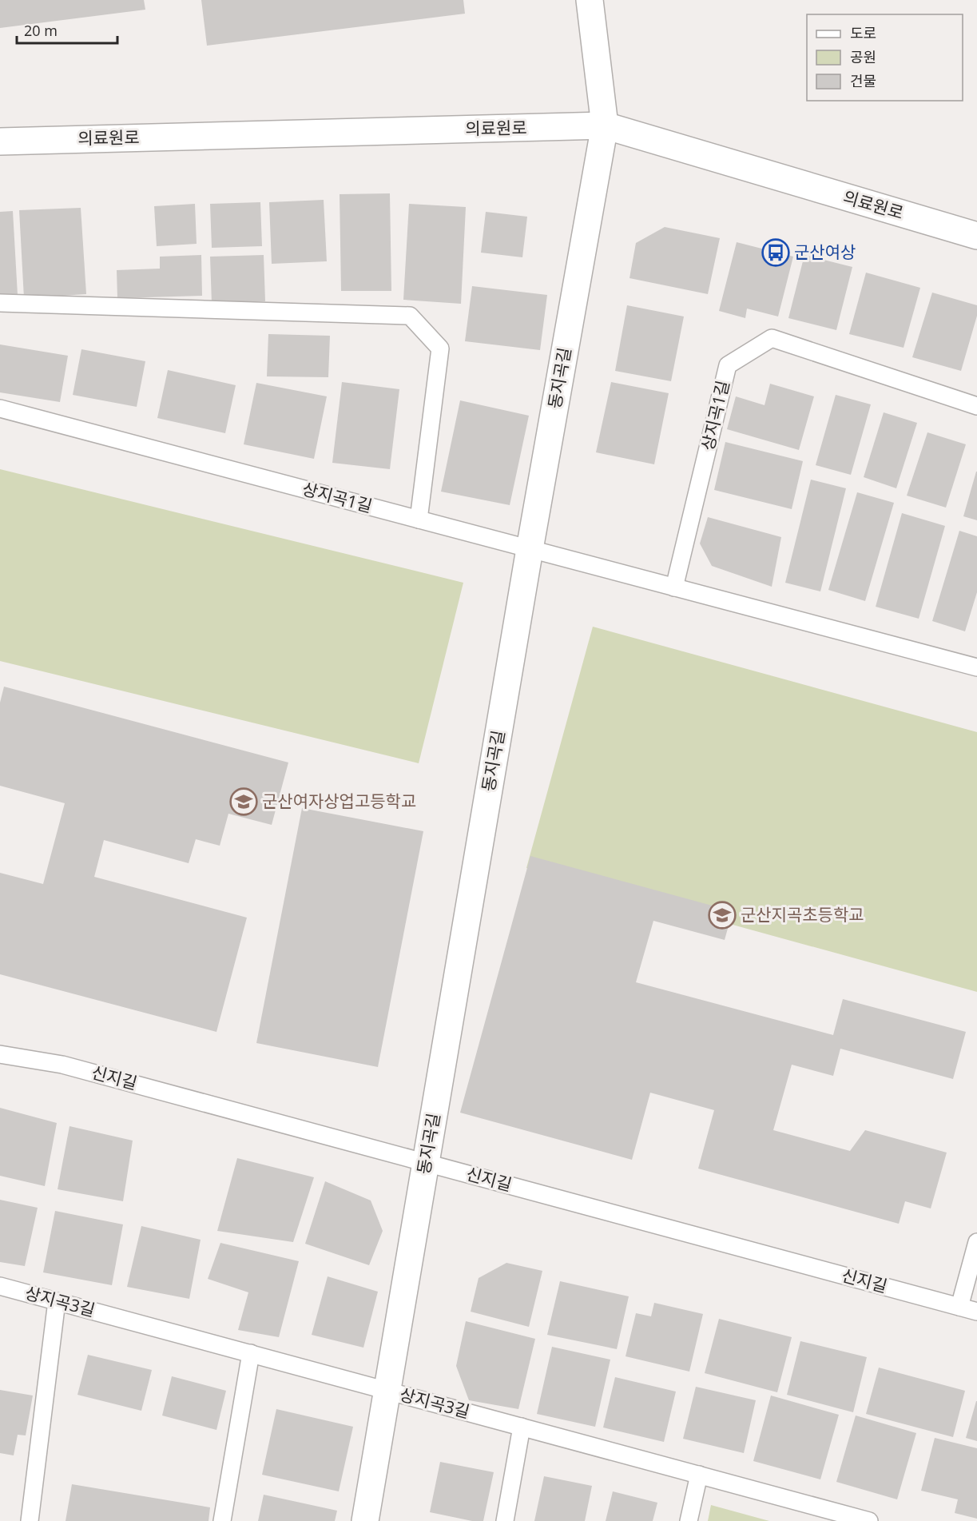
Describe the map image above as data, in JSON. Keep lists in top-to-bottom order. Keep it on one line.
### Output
{"streets":{"street":["의료원로","동지곡길"],"lane":["상지곡1길","신지길","상지곡3길"]},"crossings":[["의료원로","동지곡길"],["동지곡길","상지곡1길"],["동지곡길","신지길"],["동지곡길","상지곡3길"]],"places":{"bus stop":["군산여상"],"school or university":["군산여자상업고등학교","군산지곡초등학교"]},"legend":["도로","공원","건물"],"scale_bar":"20 m"}
